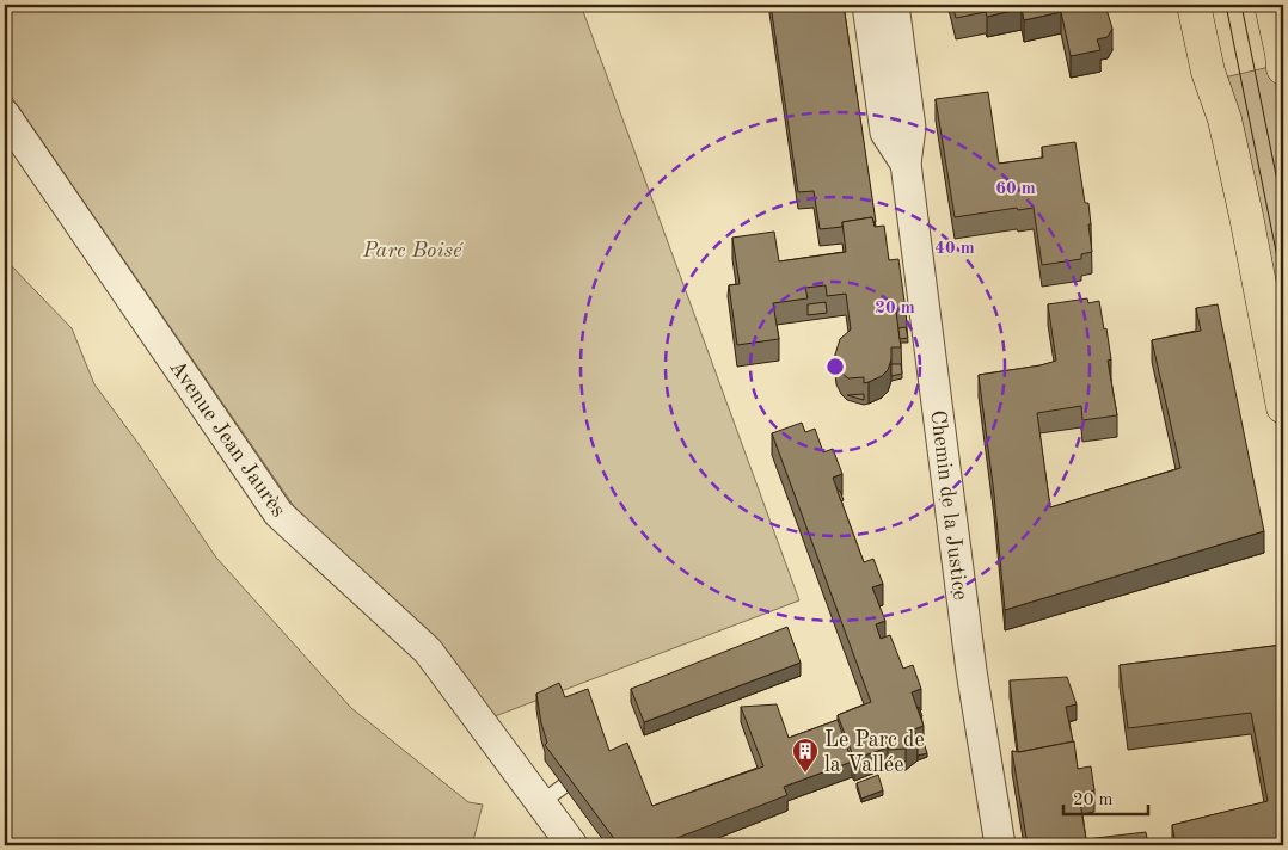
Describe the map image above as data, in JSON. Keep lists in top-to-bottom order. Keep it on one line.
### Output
{"streets":{"street":["Avenue Jean Jaurès","Chemin de la Justice"]},"parks":["Parc Boisé"],"places":{"building":["Le Parc de la Vallée"]},"scale_bar":"20 m","rings":["60 m","40 m","20 m"]}
